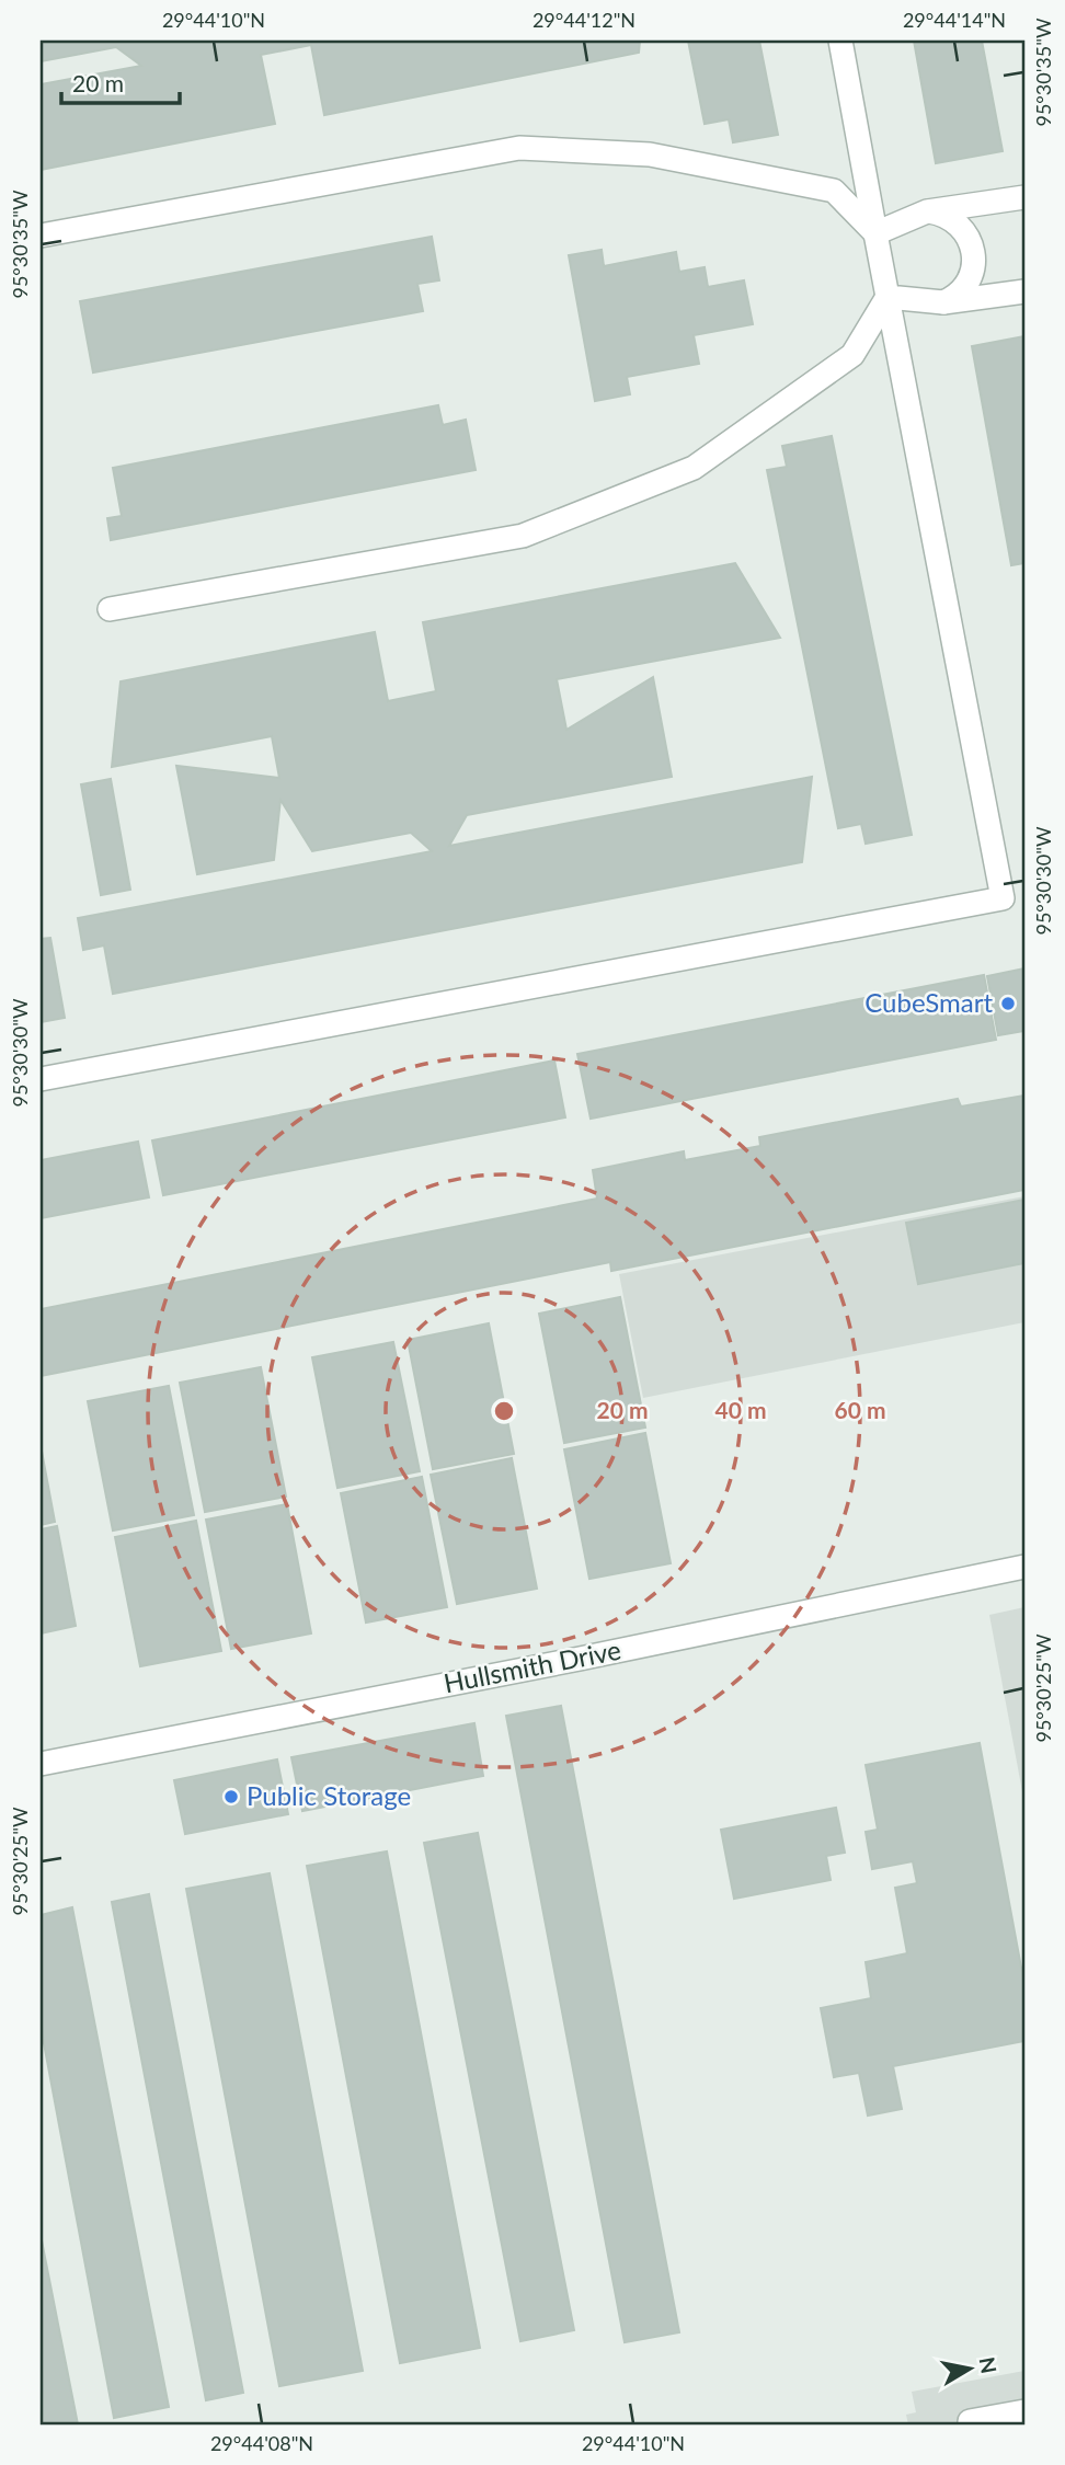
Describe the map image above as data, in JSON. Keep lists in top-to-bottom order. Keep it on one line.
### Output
{"streets":{"street":["Hullsmith Drive"]},"places":["CubeSmart","Public Storage"],"scale_bar":"20 m","north":"right","coordinates":["29°44'10\"N","29°44'12\"N","29°44'14\"N","95°30'35\"W","95°30'30\"W","95°30'25\"W","29°44'08\"N"],"rings":["20 m","40 m","60 m"]}
